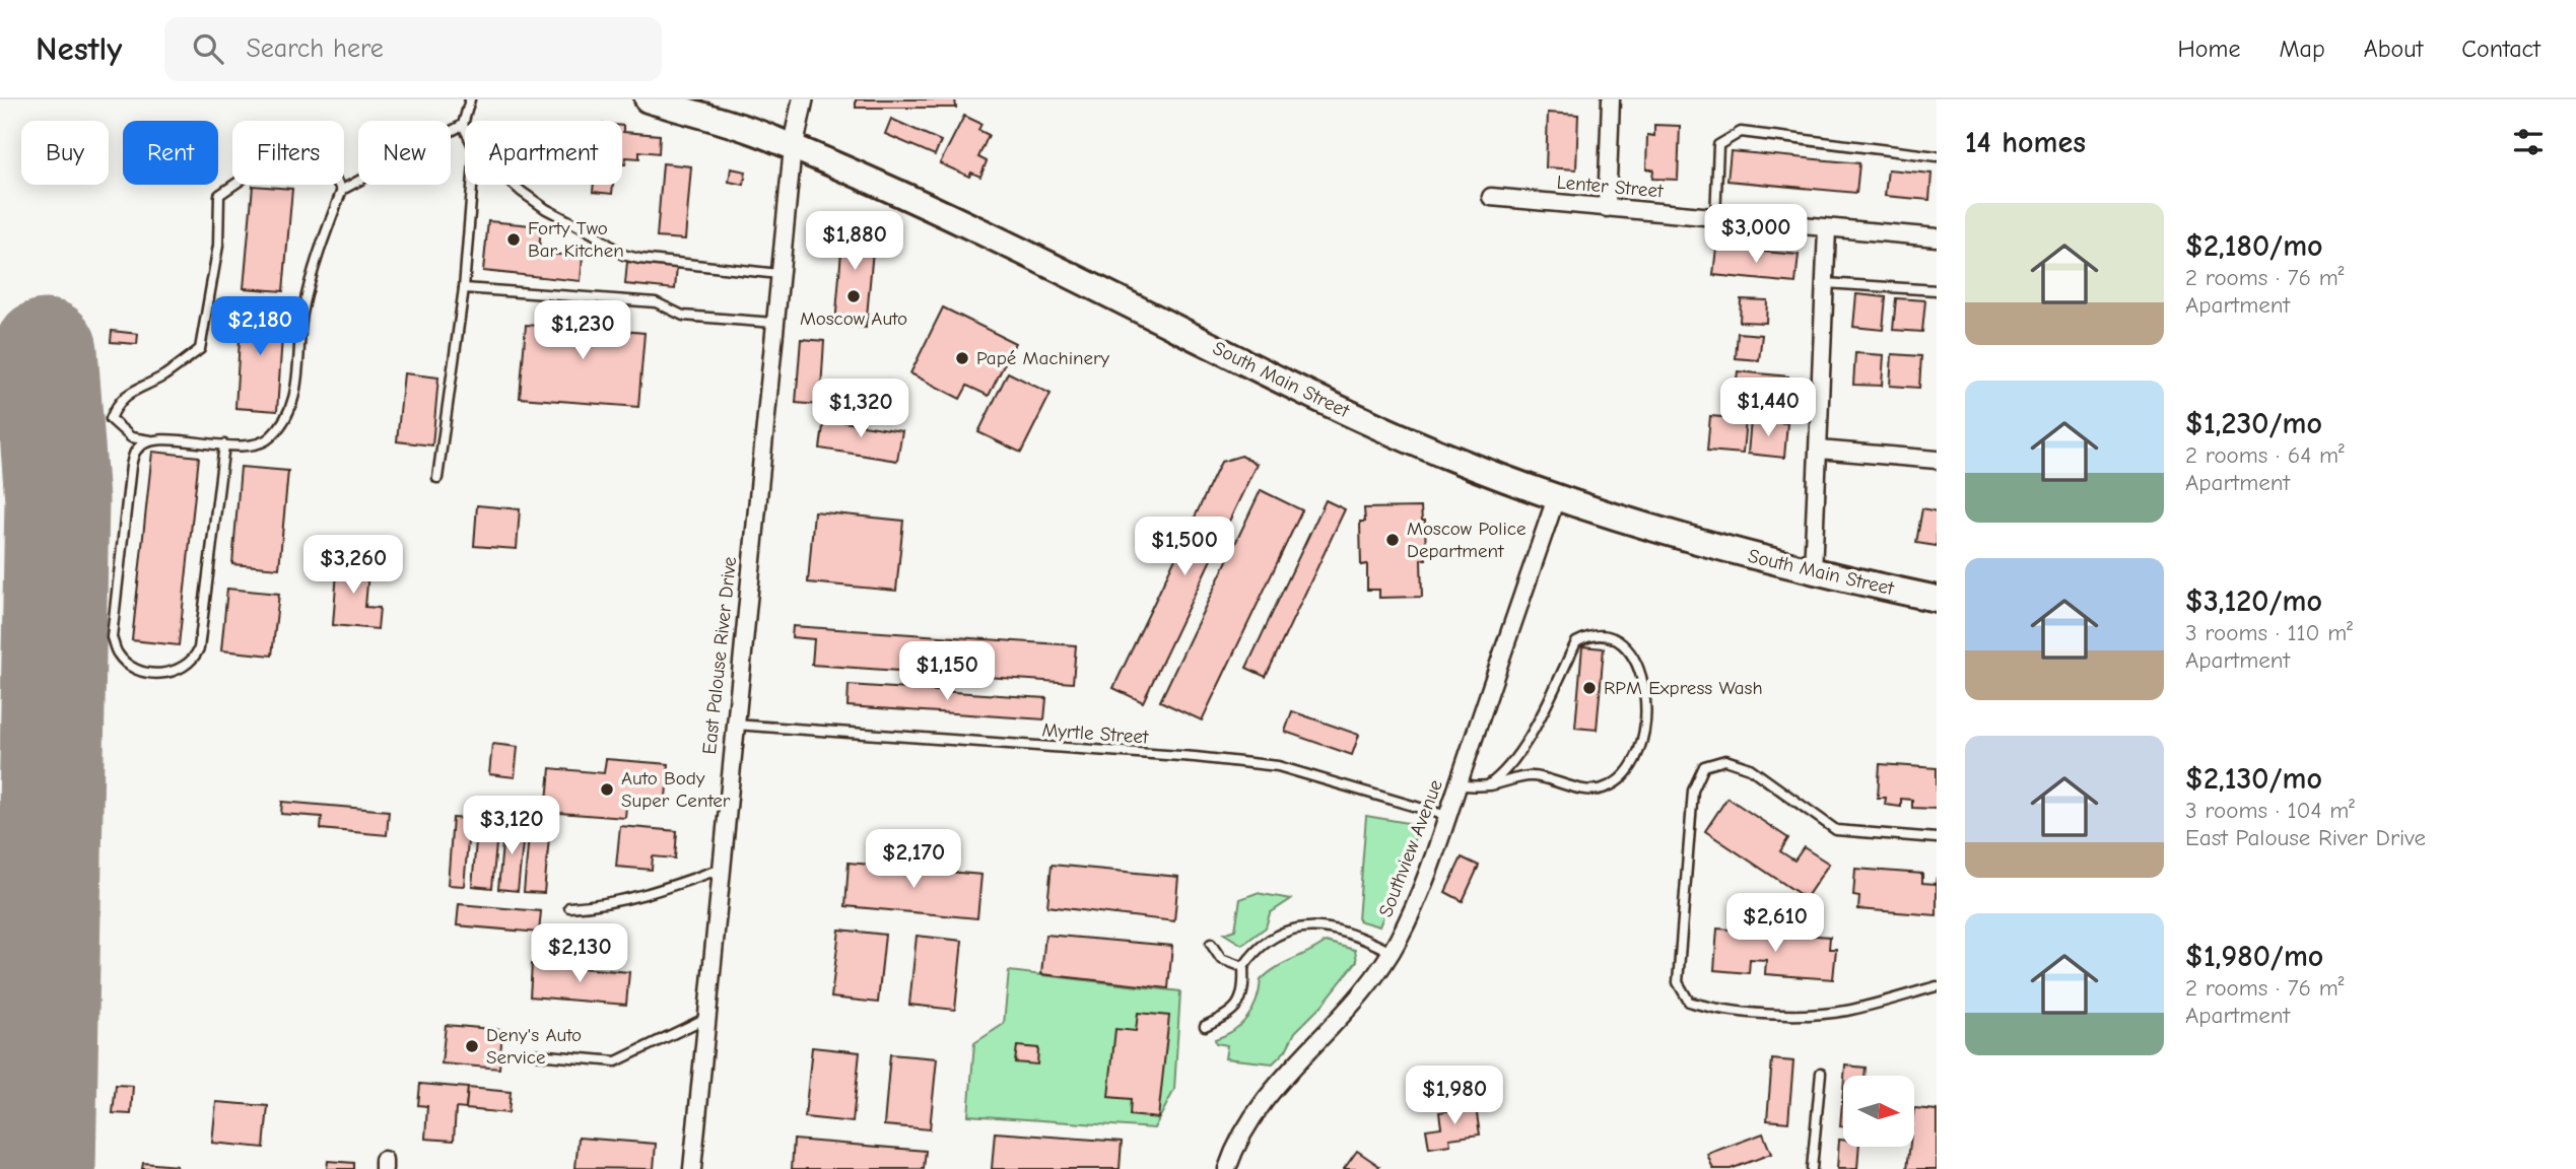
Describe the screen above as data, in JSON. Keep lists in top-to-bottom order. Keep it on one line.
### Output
{"streets":{"highway":["South Main Street"],"street":["Lenter Street","East Palouse River Drive","Southview Avenue"],"lane":["Myrtle Street"]},"crossings":[["South Main Street","East Palouse River Drive"],["South Main Street","Southview Avenue"],["East Palouse River Drive","Myrtle Street"],["Myrtle Street","Southview Avenue"]],"places":["Forty Two Bar Kitchen","Moscow Auto","Papé Machinery","Moscow Police Department","RPM Express Wash","Auto Body Super Center","Deny's Auto Service"],"north":"right","page":{"header":"Nestly","search":"Search here","nav":["Home","Map","About","Contact"],"heading":"14 homes","chip":["Buy","Rent","Filters","New","Apartment"],"list":[{"name":"$2,180/mo","note":"2 rooms · 76 m² · Apartment"},{"name":"$1,230/mo","note":"2 rooms · 64 m² · Apartment"},{"name":"$3,120/mo","note":"3 rooms · 110 m² · Apartment"},{"name":"$2,130/mo","note":"3 rooms · 104 m² · East Palouse River Drive"},{"name":"$1,980/mo","note":"2 rooms · 76 m² · Apartment"}],"price":["$3,000","$1,880","$2,180","$1,230","$1,440","$1,320","$1,500","$3,260","$1,150","$3,120","$2,170","$2,610","$2,130","$1,980"]}}
